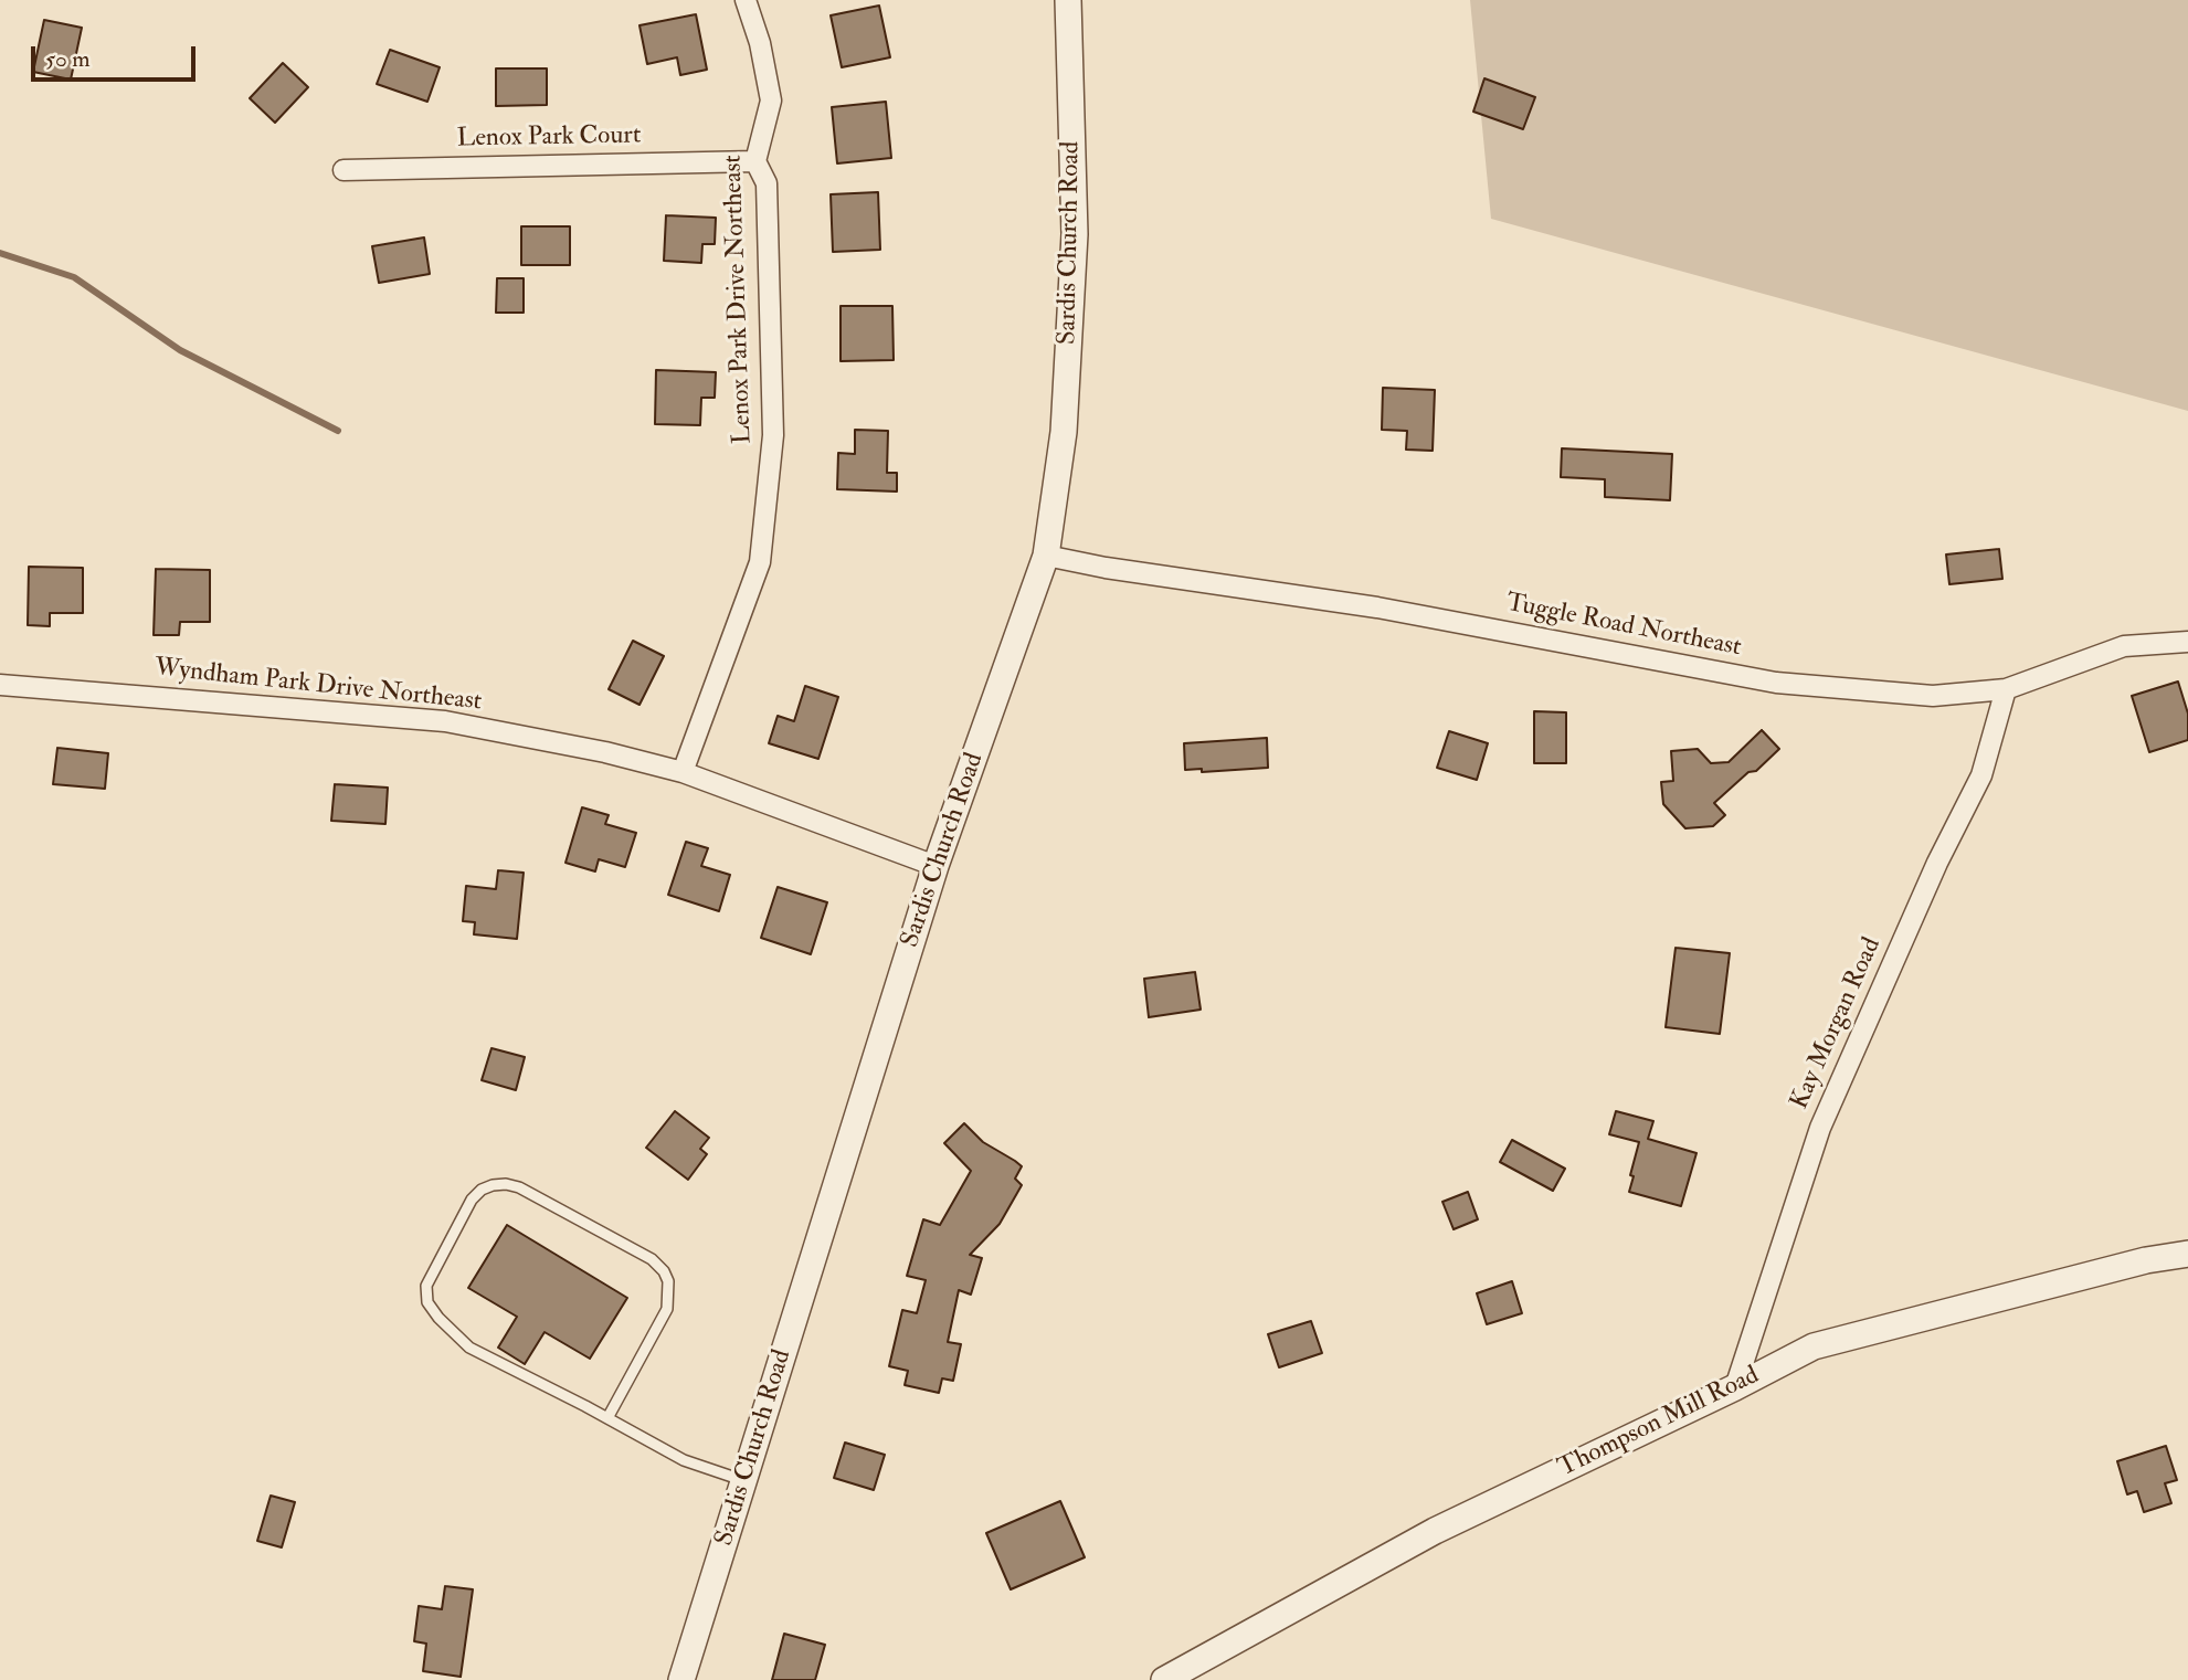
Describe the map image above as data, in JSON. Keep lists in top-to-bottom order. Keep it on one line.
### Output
{"streets":{"street":["Lenox Park Court","Sardis Church Road","Lenox Park Drive Northeast","Tuggle Road Northeast","Wyndham Park Drive Northeast","Kay Morgan Road","Thompson Mill Road"]},"crossings":[["Lenox Park Court","Lenox Park Drive Northeast"],["Sardis Church Road","Tuggle Road Northeast"],["Sardis Church Road","Wyndham Park Drive Northeast"],["Lenox Park Drive Northeast","Wyndham Park Drive Northeast"],["Tuggle Road Northeast","Kay Morgan Road"],["Kay Morgan Road","Thompson Mill Road"]],"scale_bar":"50 m"}
